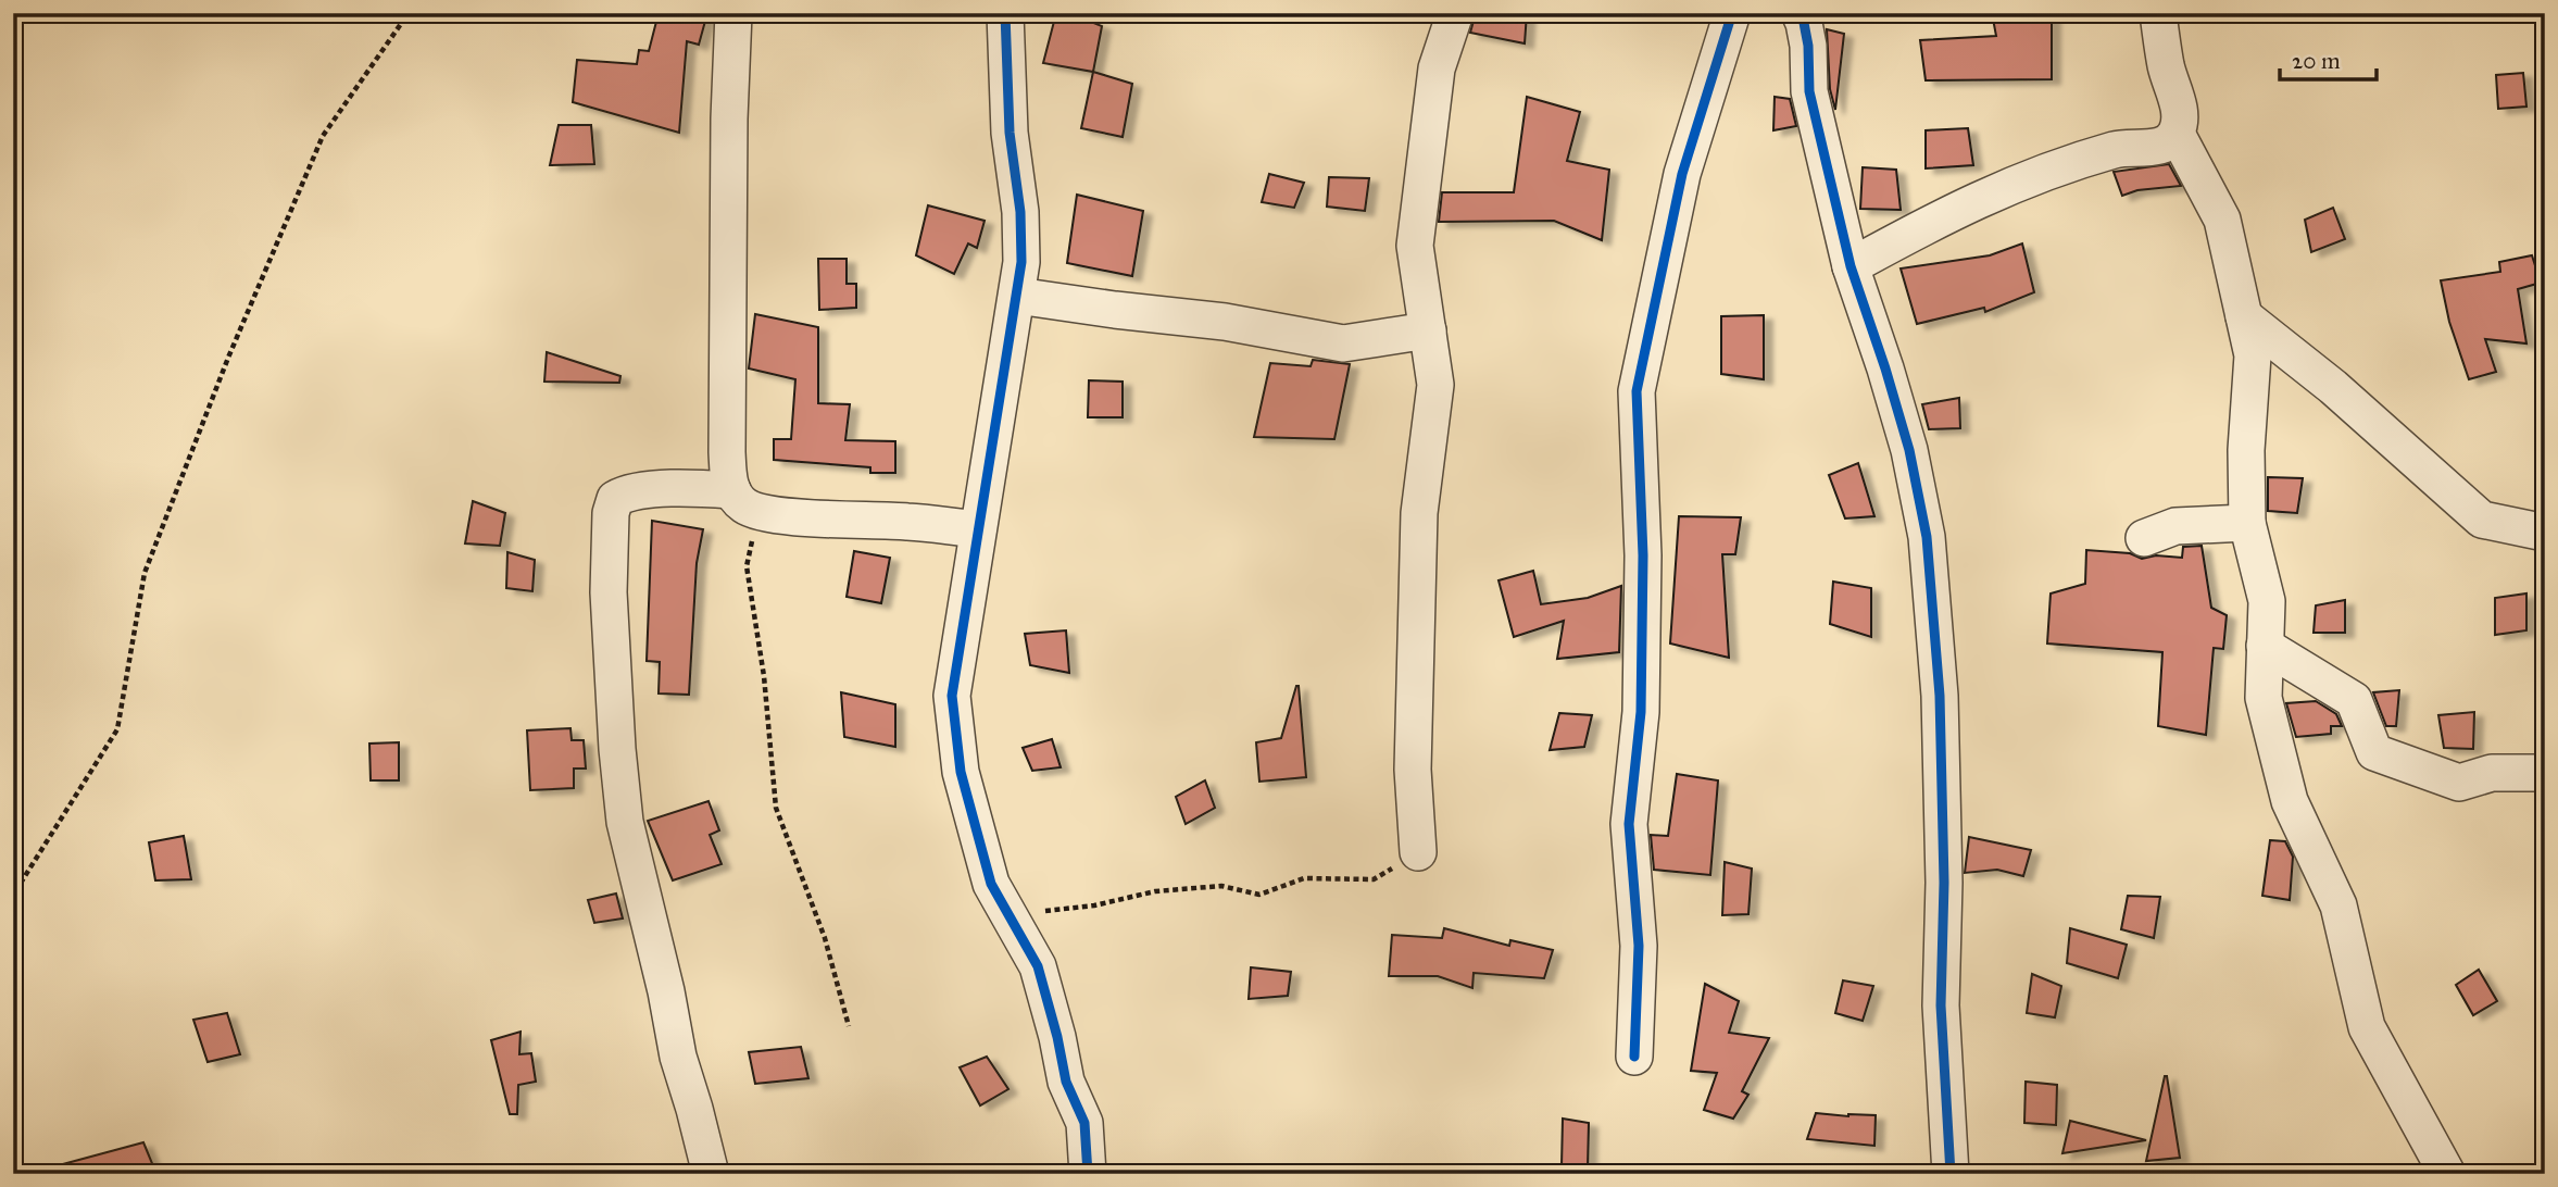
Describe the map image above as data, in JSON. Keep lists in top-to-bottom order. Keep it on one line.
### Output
{"scale_bar":"20 m"}
